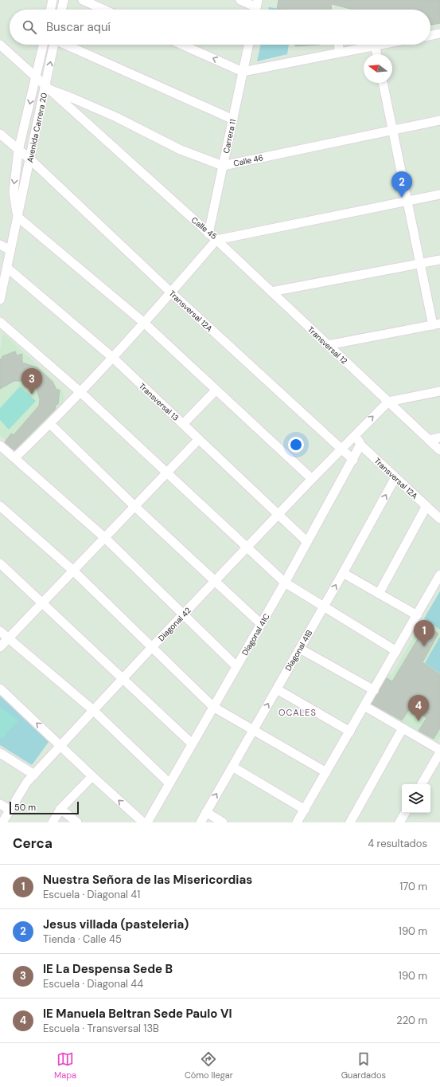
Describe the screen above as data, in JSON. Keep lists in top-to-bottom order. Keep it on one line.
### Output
{"streets":{"street":["Avenida Carrera 20","Carrera 11","Calle 46","Calle 45","Transversal 12A","Transversal 12","Transversal 13","Diagonal 42","Diagonal 41C","Diagonal 41B"]},"crossings":[["Avenida Carrera 20","Calle 46"],["Avenida Carrera 20","Calle 45"],["Avenida Carrera 20","Transversal 12A"],["Avenida Carrera 20","Transversal 13"],["Carrera 11","Calle 46"],["Carrera 11","Calle 45"],["Calle 46","Calle 45"],["Calle 45","Transversal 12"],["Transversal 12A","Diagonal 42"],["Transversal 12A","Diagonal 41C"],["Transversal 12A","Diagonal 41B"],["Transversal 12","Diagonal 42"],["Transversal 13","Diagonal 42"],["Transversal 13","Diagonal 41C"]],"districts":["OCALES"],"scale_bar":"50 m","north":"left","page":{"search":"Buscar aquí","pins":["2","3","1","4"],"scale":"50 m","heading":["Cerca","4 resultados"],"list":[{"mark":"1","name":"Nuestra Señora de las Misericordias","note":"Escuela · Diagonal 41","value":"170 m"},{"mark":"2","name":"Jesus villada (pasteleria)","note":"Tienda · Calle 45","value":"190 m"},{"mark":"3","name":"IE La Despensa Sede B","note":"Escuela · Diagonal 44","value":"190 m"},{"mark":"4","name":"IE Manuela Beltran Sede Paulo VI","note":"Escuela · Transversal 13B","value":"220 m"}],"nav":["Mapa","Cómo llegar","Guardados"]}}
